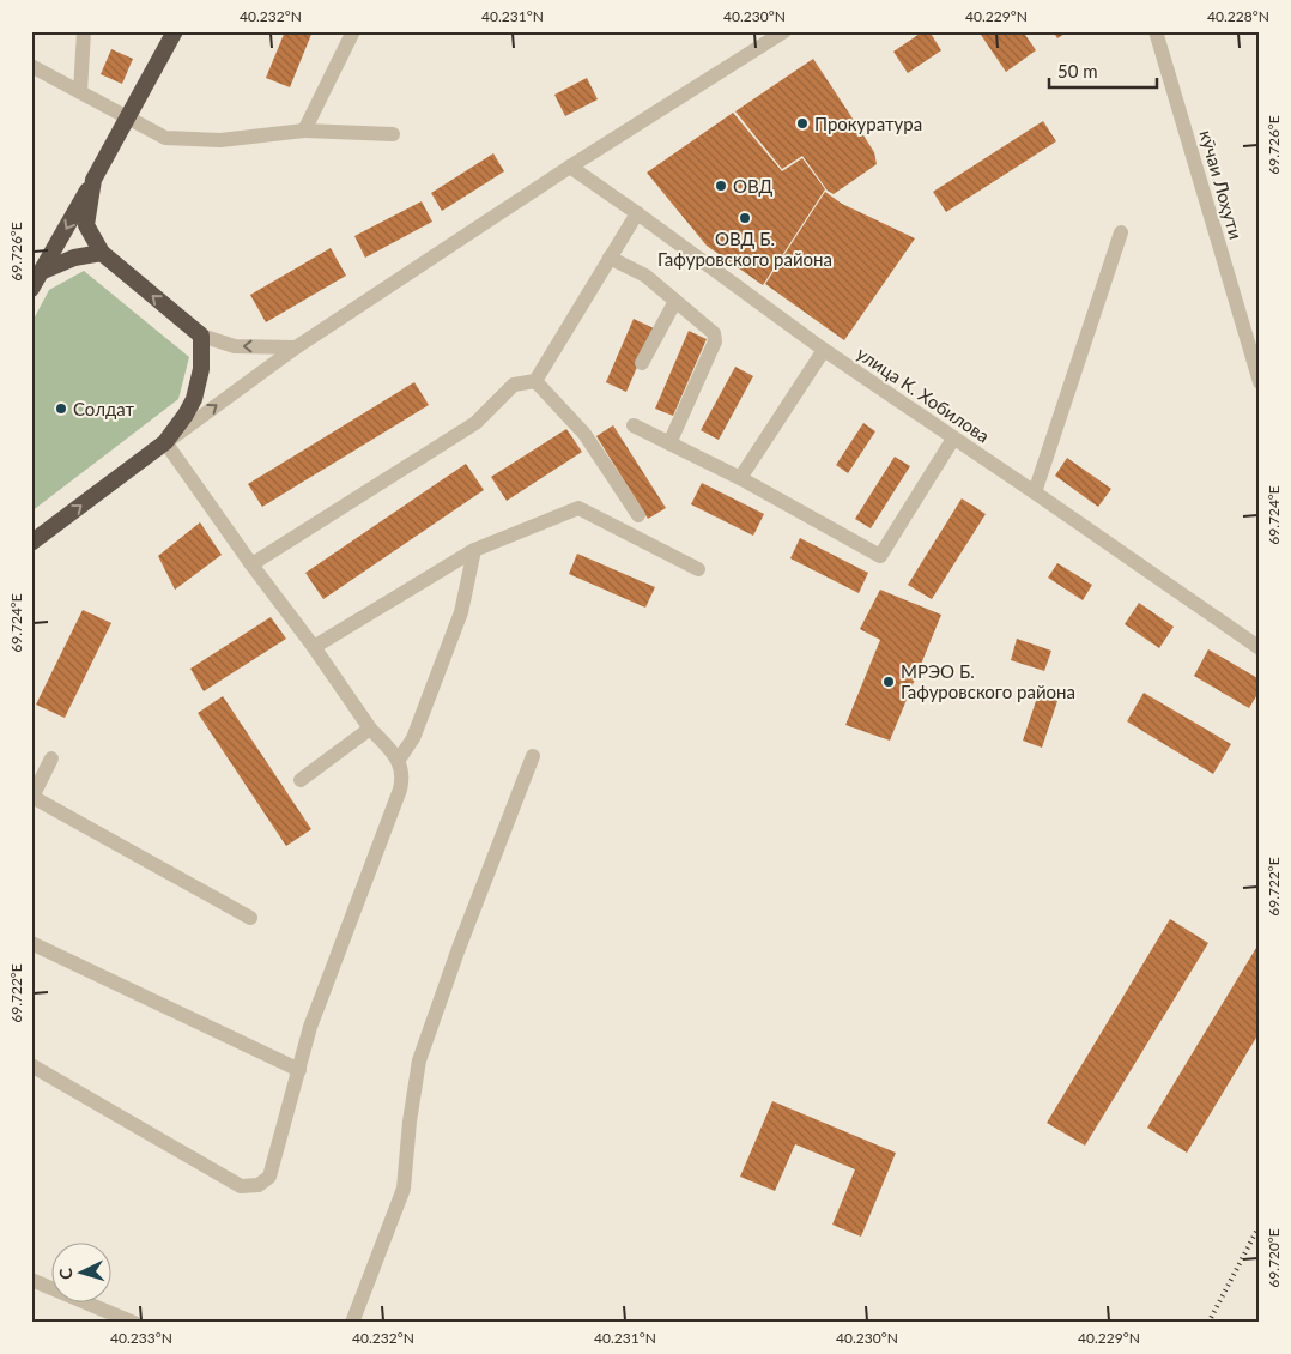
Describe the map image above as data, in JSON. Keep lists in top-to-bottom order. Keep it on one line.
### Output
{"streets":{"street":["кӯчаи Лоҳути","улица К. Хобилова"]},"places":["Прокуратура","ОВД","ОВД Б. Гафуровского района","Солдат","МРЭО Б. Гафуровского района"],"scale_bar":"50 m","north":"left","coordinates":["40.232°N","40.231°N","40.230°N","40.229°N","40.228°N","69.726°E","69.724°E","69.722°E","69.720°E","40.233°N"]}
